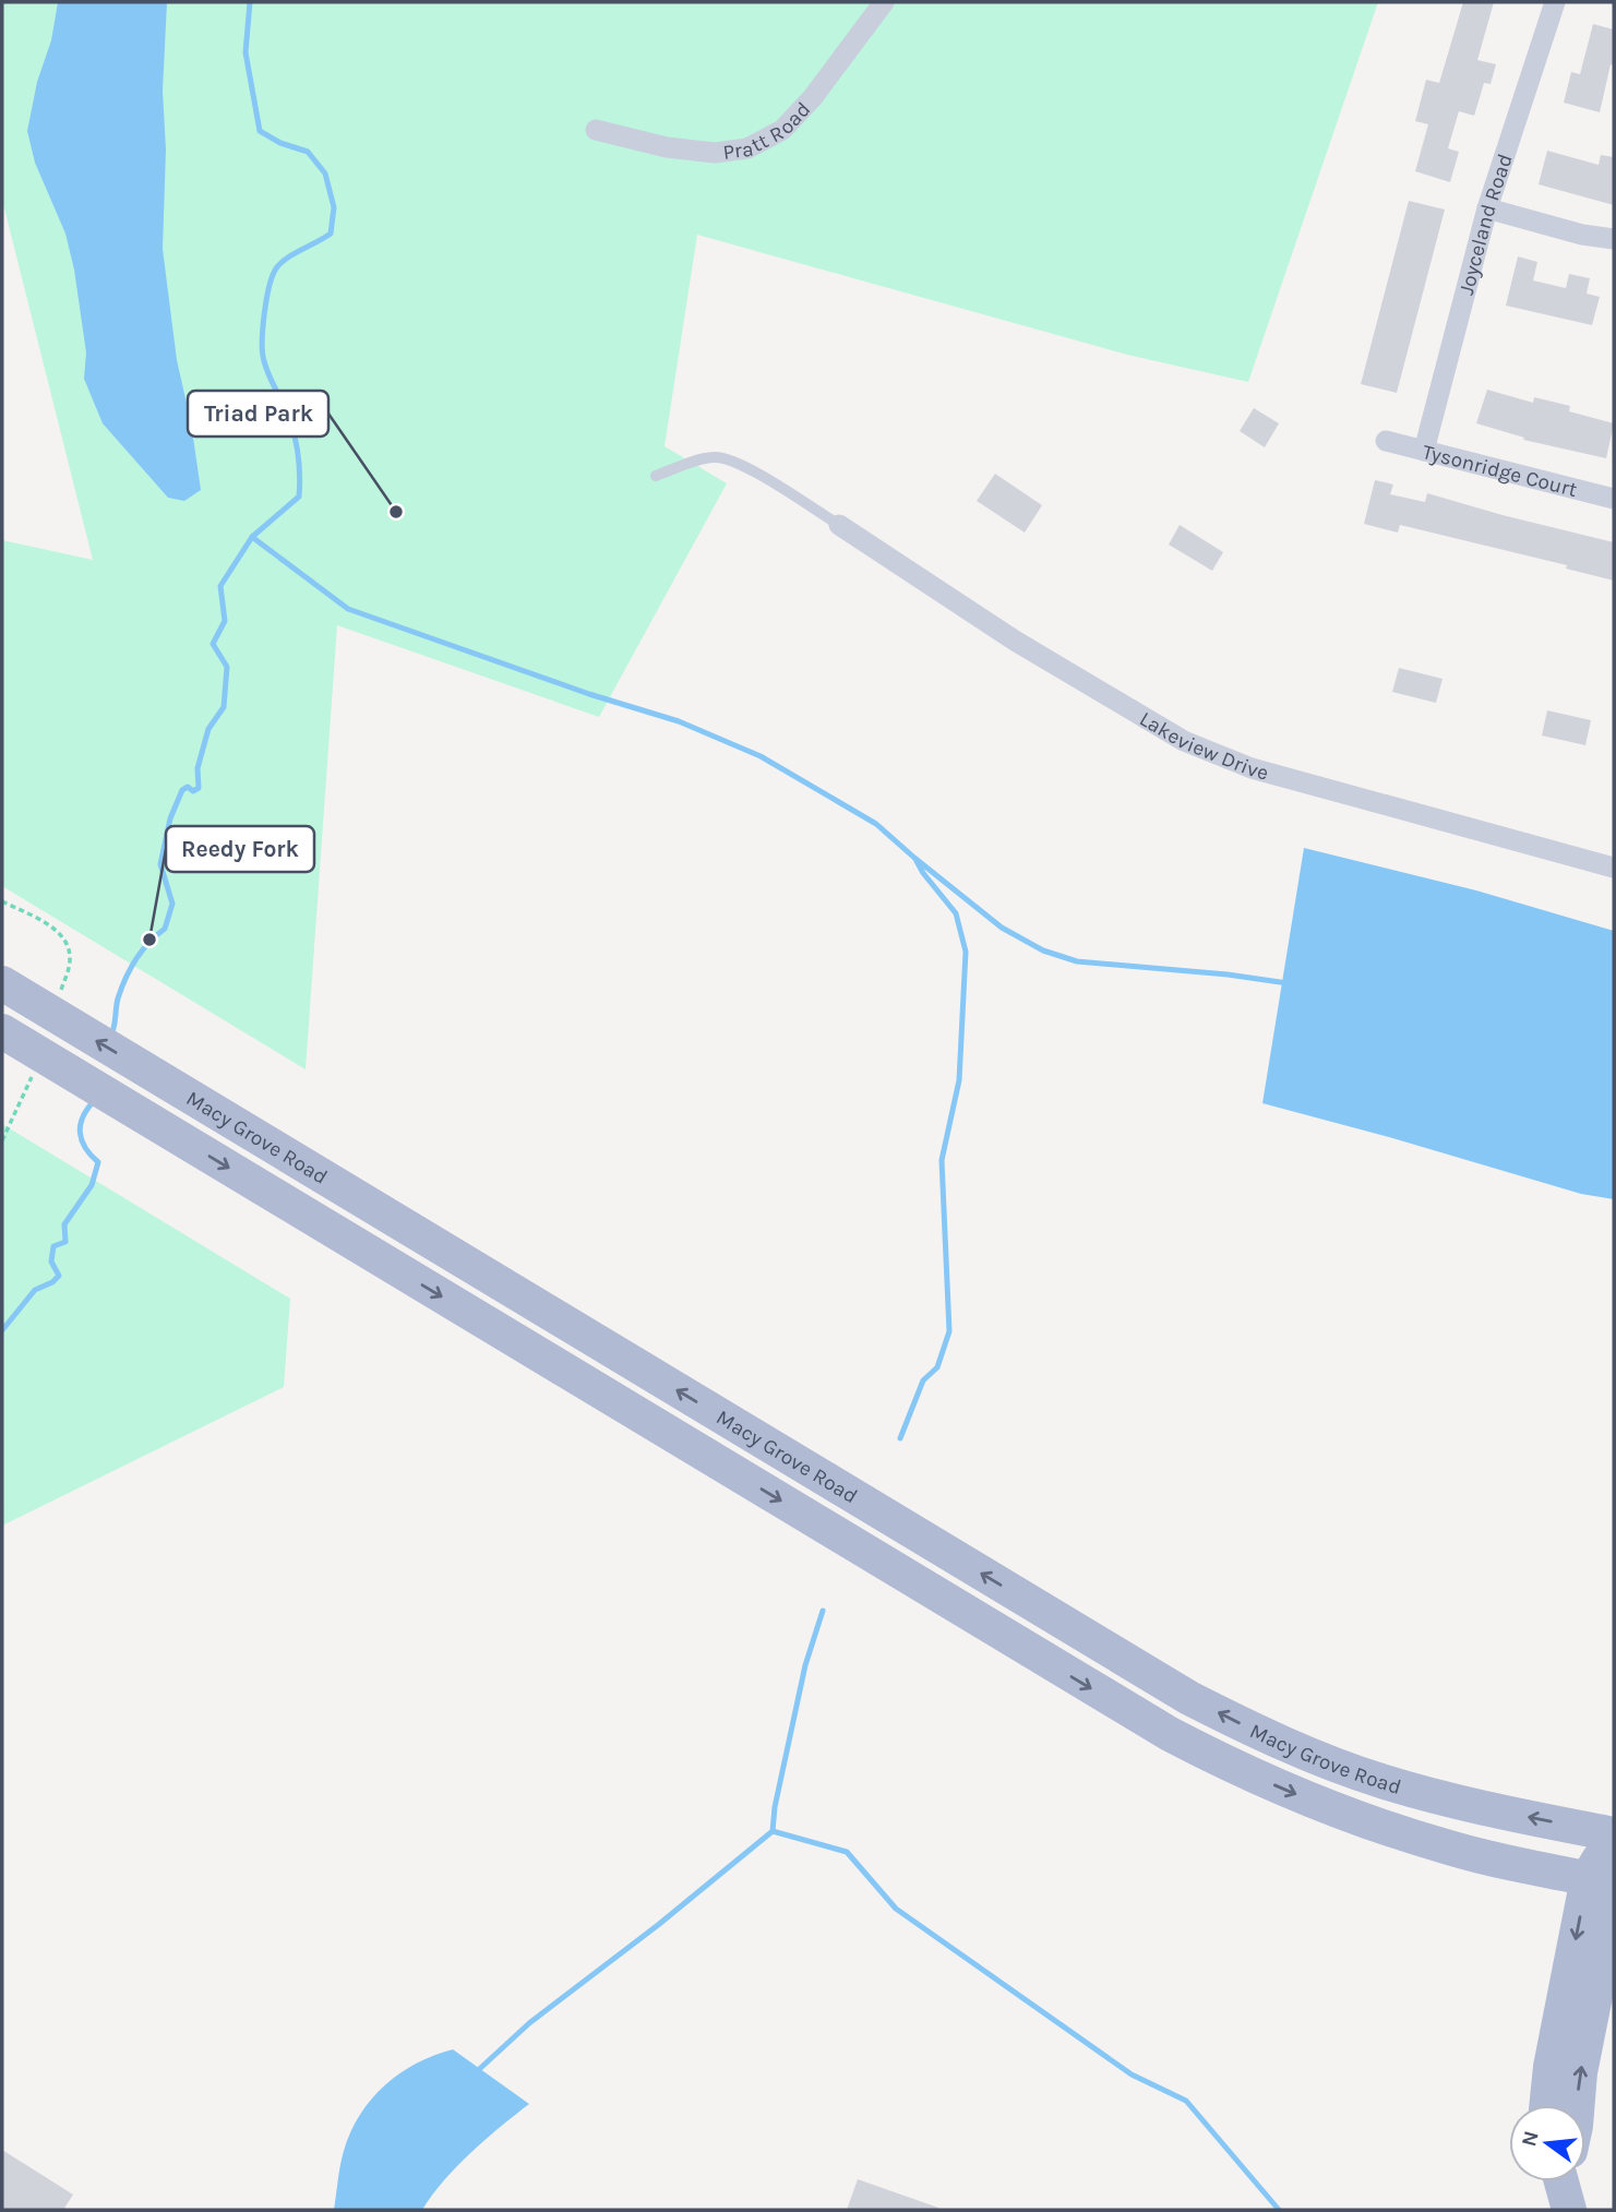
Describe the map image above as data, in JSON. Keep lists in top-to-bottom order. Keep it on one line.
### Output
{"streets":{"main road":["Macy Grove Road"],"street":["Pratt Road","Joyceland Road","Tysonridge Court","Lakeview Drive"]},"crossings":[["Joyceland Road","Tysonridge Court"]],"places":["Triad Park","Reedy Fork"],"north":"left"}
